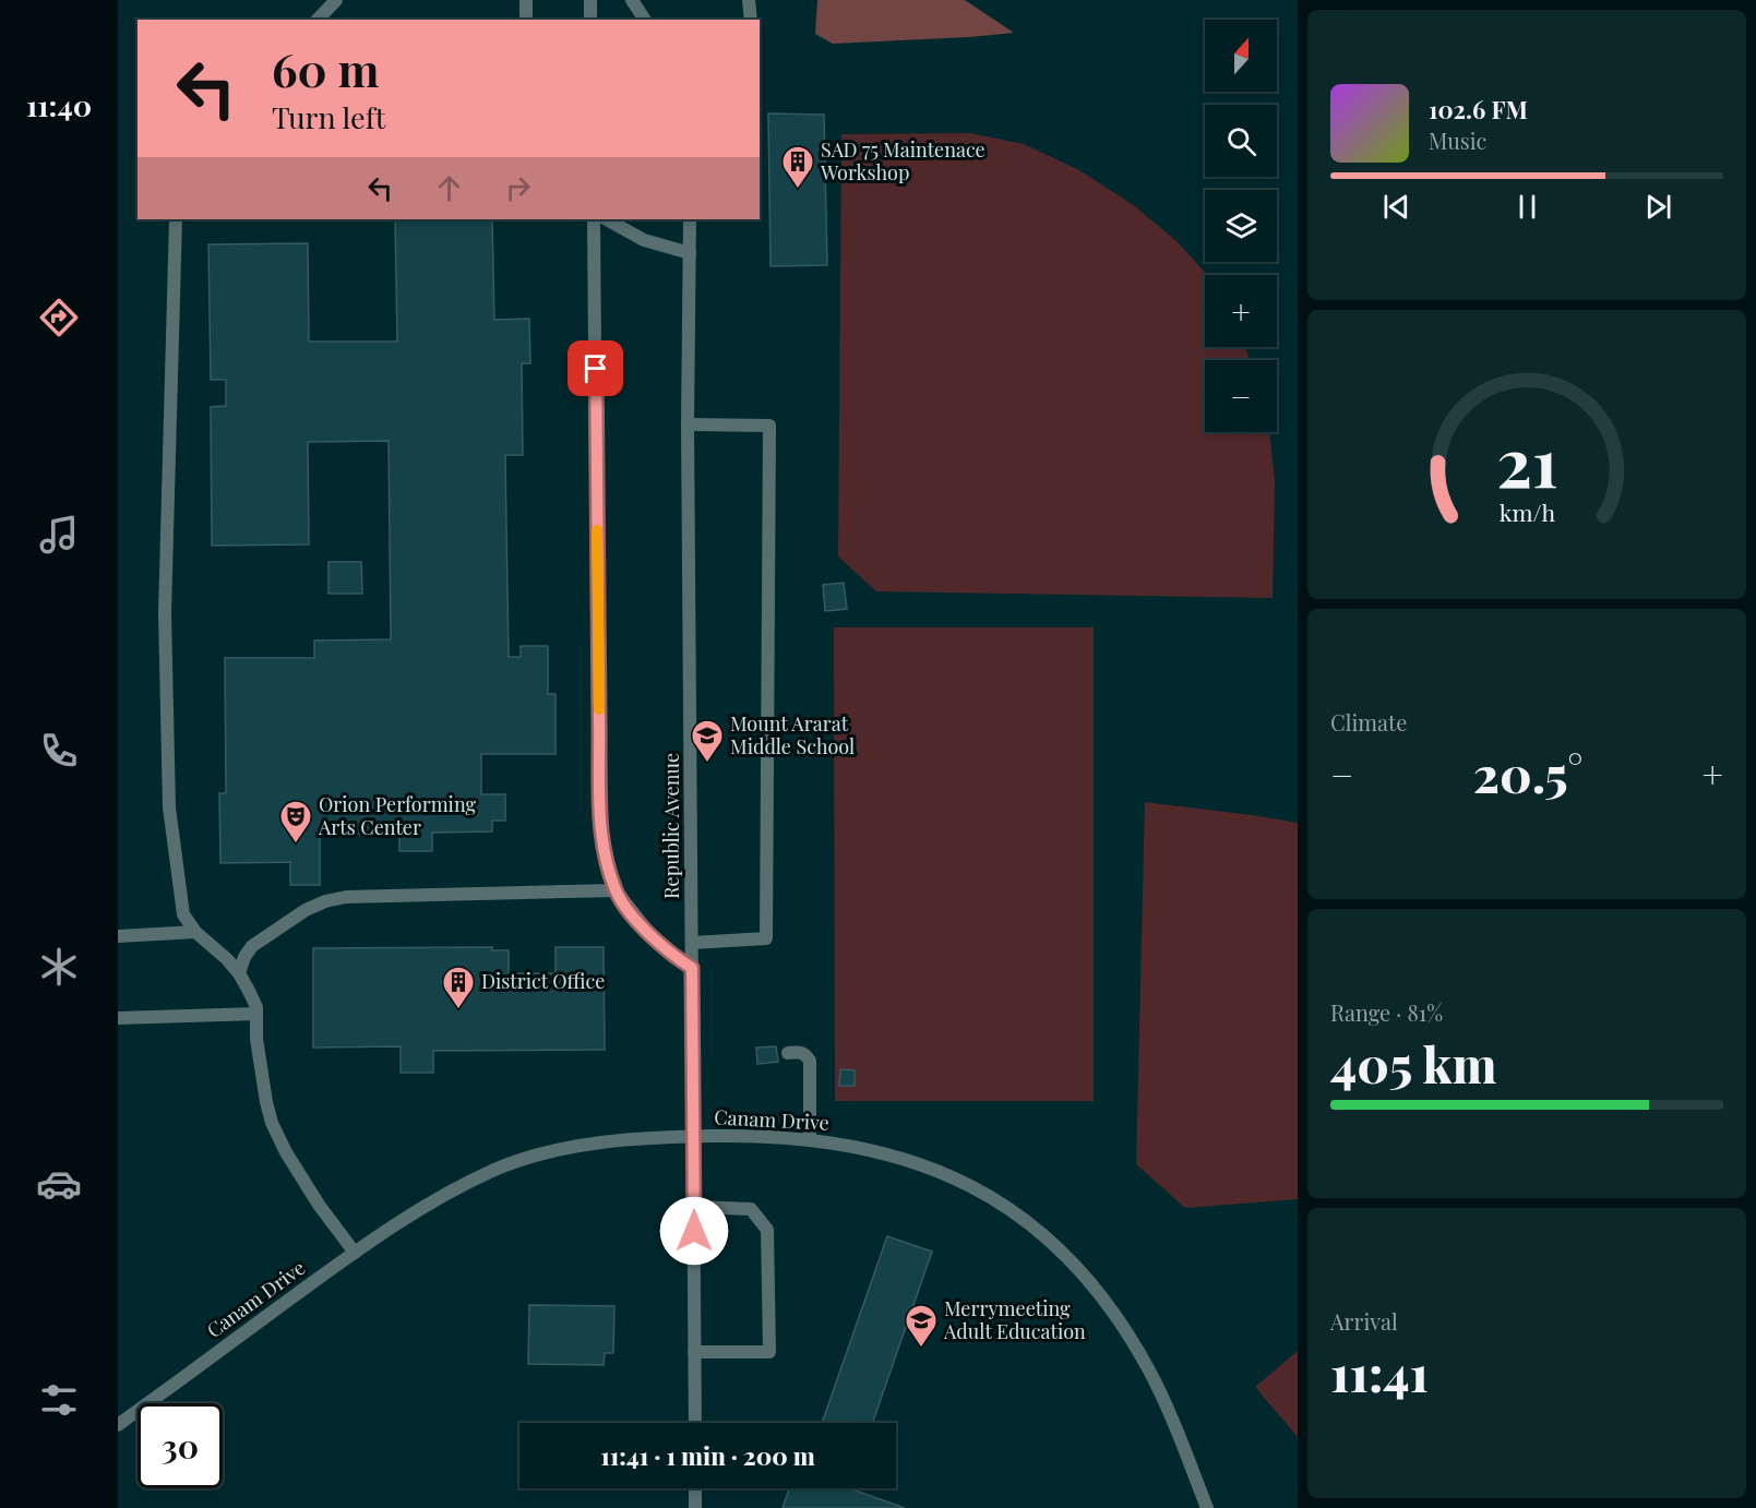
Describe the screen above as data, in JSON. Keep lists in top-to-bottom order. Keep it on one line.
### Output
{"streets":{"street":["Republic Avenue","Canam Drive"]},"crossings":[["Republic Avenue","Canam Drive"]],"places":{"building":["SAD 75 Maintenace Workshop","District Office"],"school or university":["Mount Ararat Middle School","Merrymeeting Adult Education"],"theatre":["Orion Performing Arts Center"]},"north":"top","page":{"tabs":"11:40","map_buttons":["+","−"],"turn":["60 m","Turn left"],"song":["102.6 FM","Music"],"tile":["Climate",["Range · 81%","405 km"],["Arrival","11:41"]],"heat":["−","20.5°","+"],"limit":"30","trip":"11:41 · 1 min · 200 m","gauge":["21","km/h"]}}
